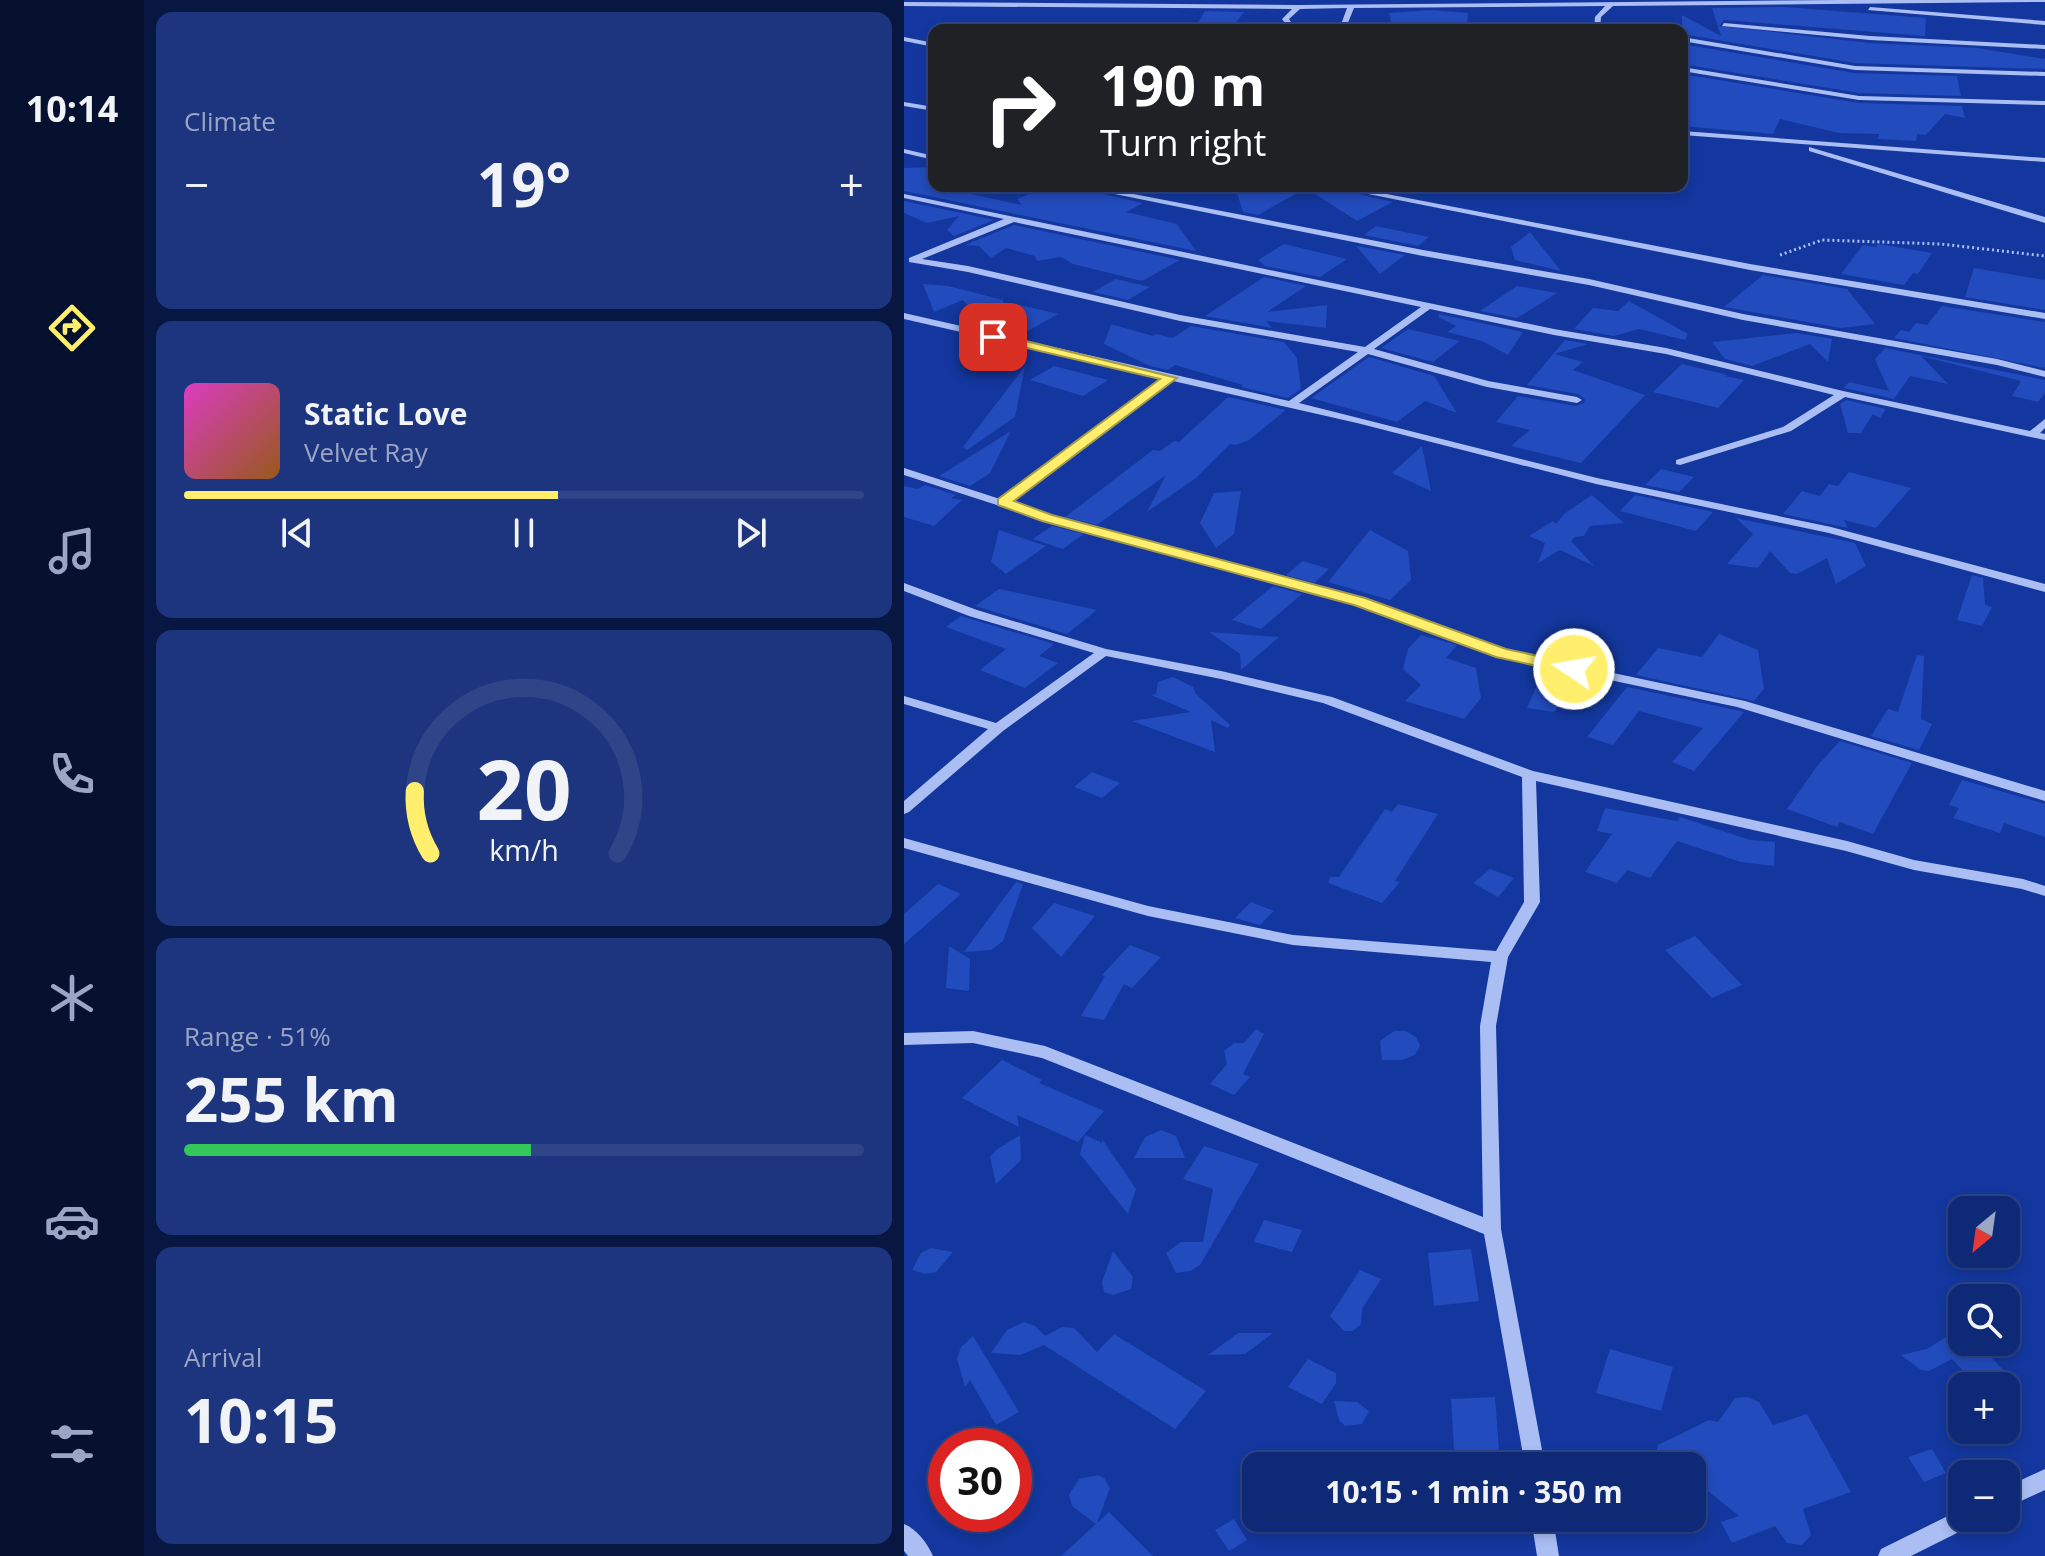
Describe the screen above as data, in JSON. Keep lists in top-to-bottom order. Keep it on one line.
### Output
{"north":"bottom left","page":{"tabs":"10:14","tile":["Climate",["Range · 51%","255 km"],["Arrival","10:15"]],"turn":["190 m","Turn right"],"heat":["−","19°","+"],"song":["Static Love","Velvet Ray"],"map_buttons":["+","−"],"limit":"30","trip":"10:15 · 1 min · 350 m","gauge":["20","km/h"]}}
